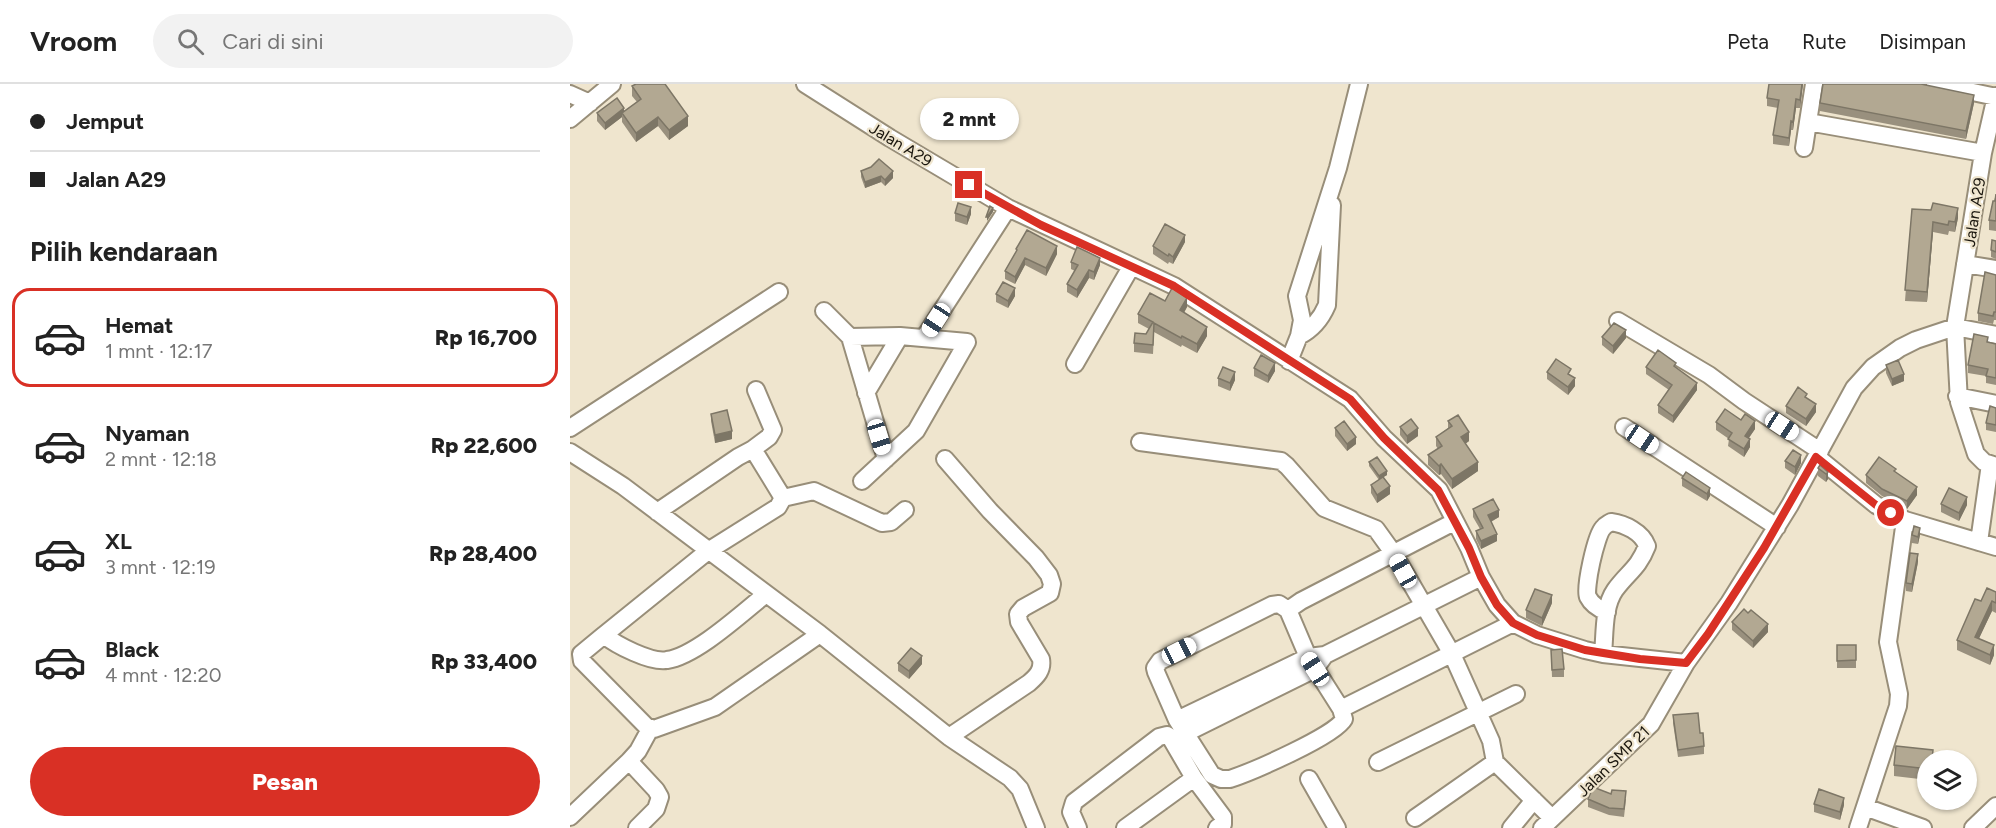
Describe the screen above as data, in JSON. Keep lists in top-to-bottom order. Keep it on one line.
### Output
{"streets":{"street":["Jalan A29","Jalan SMP 21"]},"crossings":[["Jalan A29","Jalan SMP 21"]],"page":{"header":"Vroom","search":"Cari di sini","nav":["Peta","Rute","Disimpan"],"banner":["Jemput","Jalan A29"],"bubble":"2 mnt","heading":"Pilih kendaraan","list":[{"name":"Hemat","note":"1 mnt · 12:17","value":"Rp 16,700"},{"name":"Nyaman","note":"2 mnt · 12:18","value":"Rp 22,600"},{"name":"XL","note":"3 mnt · 12:19","value":"Rp 28,400"},{"name":"Black","note":"4 mnt · 12:20","value":"Rp 33,400"}],"buttons":"Pesan"}}
